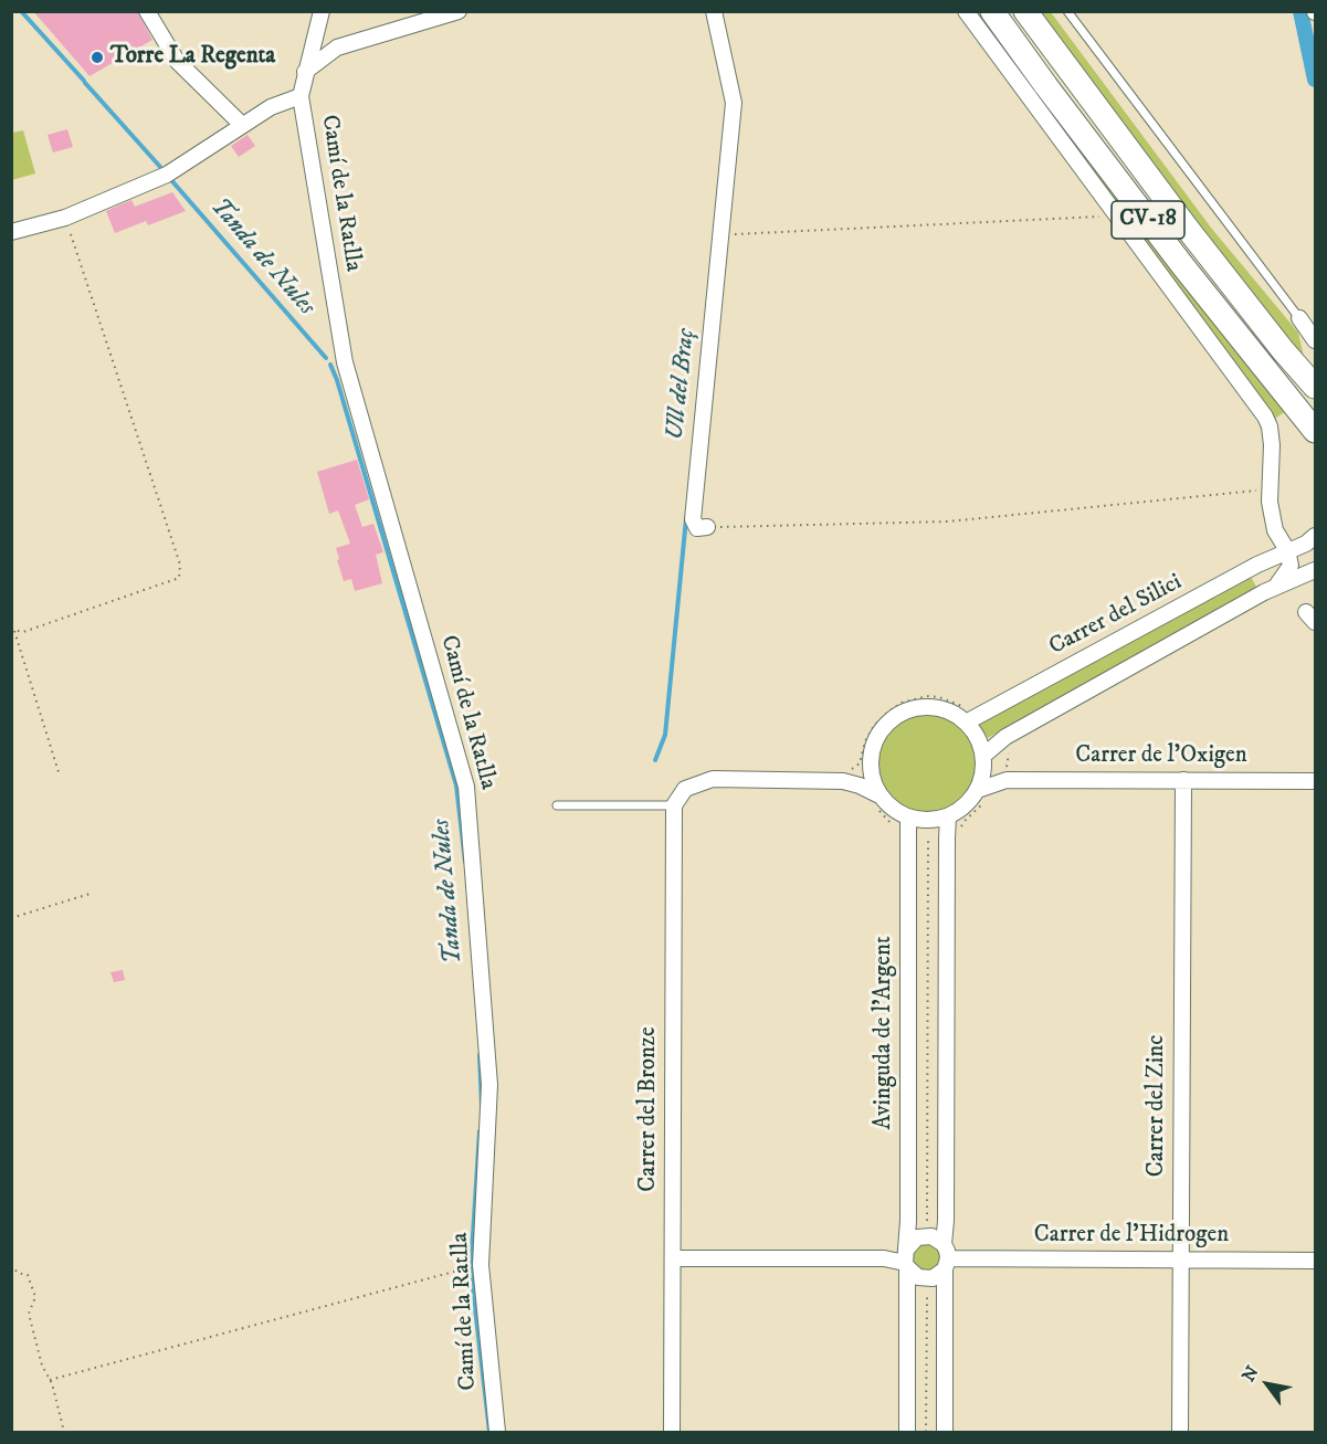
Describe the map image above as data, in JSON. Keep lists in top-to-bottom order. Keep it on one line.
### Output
{"streets":{"main road":["CV-18"],"street":["Camí de la Ratlla","Carrer del Silici","Carrer de l'Oxigen","Avinguda de l'Argent","Carrer del Zinc","Carrer del Bronze","Carrer de l'Hidrogen"]},"crossings":[["Carrer del Silici","Carrer de l'Oxigen"],["Carrer del Silici","Avinguda de l'Argent"],["Carrer de l'Oxigen","Avinguda de l'Argent"],["Carrer de l'Oxigen","Carrer del Zinc"],["Avinguda de l'Argent","Carrer de l'Hidrogen"],["Carrer del Zinc","Carrer de l'Hidrogen"]],"water":["Tanda de Nules","Ull del Braç"],"places":["Torre La Regenta"],"north":"top left"}
